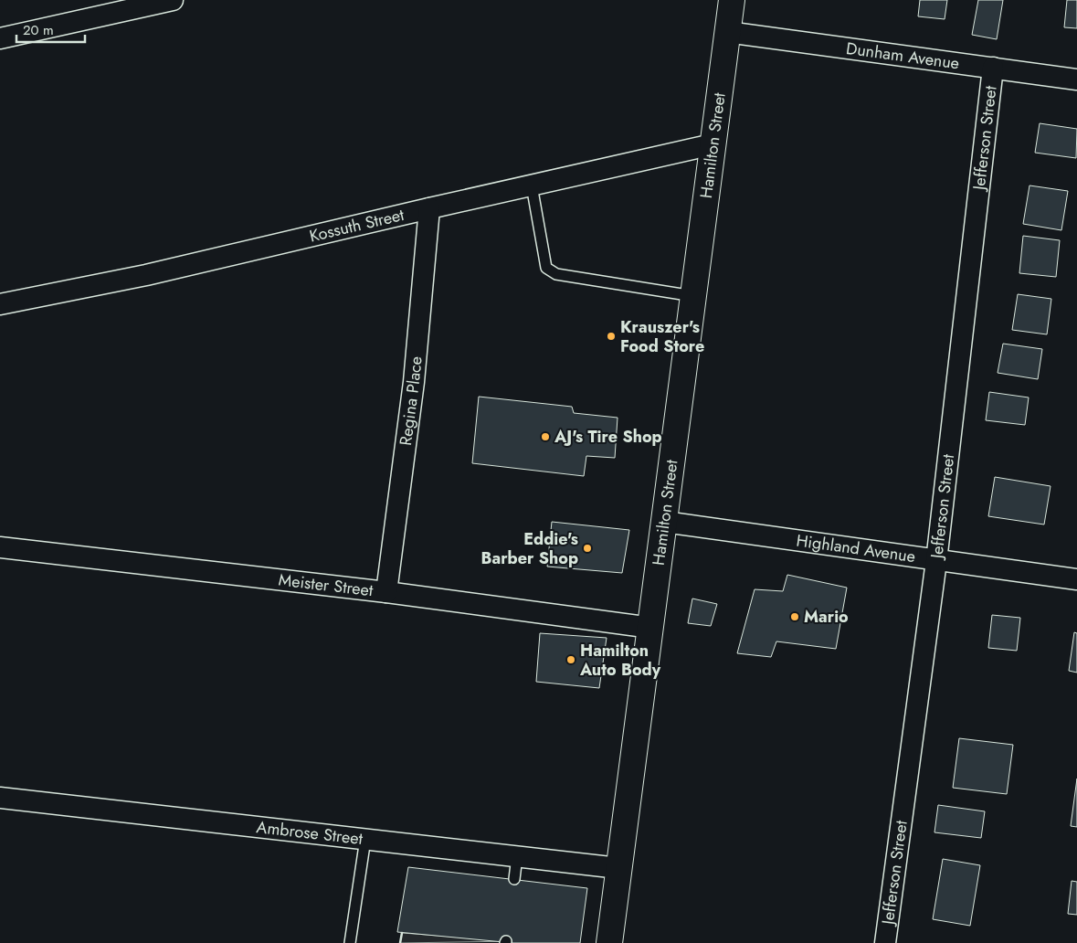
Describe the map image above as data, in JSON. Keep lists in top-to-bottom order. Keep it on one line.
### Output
{"streets":{"street":["Dunham Avenue","Jefferson Street","Hamilton Street","Kossuth Street","Regina Place","Highland Avenue","Meister Street","Ambrose Street"]},"crossings":[["Dunham Avenue","Jefferson Street"],["Dunham Avenue","Hamilton Street"],["Jefferson Street","Highland Avenue"],["Hamilton Street","Kossuth Street"],["Hamilton Street","Highland Avenue"],["Hamilton Street","Meister Street"],["Hamilton Street","Ambrose Street"],["Kossuth Street","Regina Place"],["Regina Place","Meister Street"]],"places":["Krauszer's Food Store","AJ's Tire Shop","Eddie's Barber Shop","Mario","Hamilton Auto Body"],"scale_bar":"20 m"}
